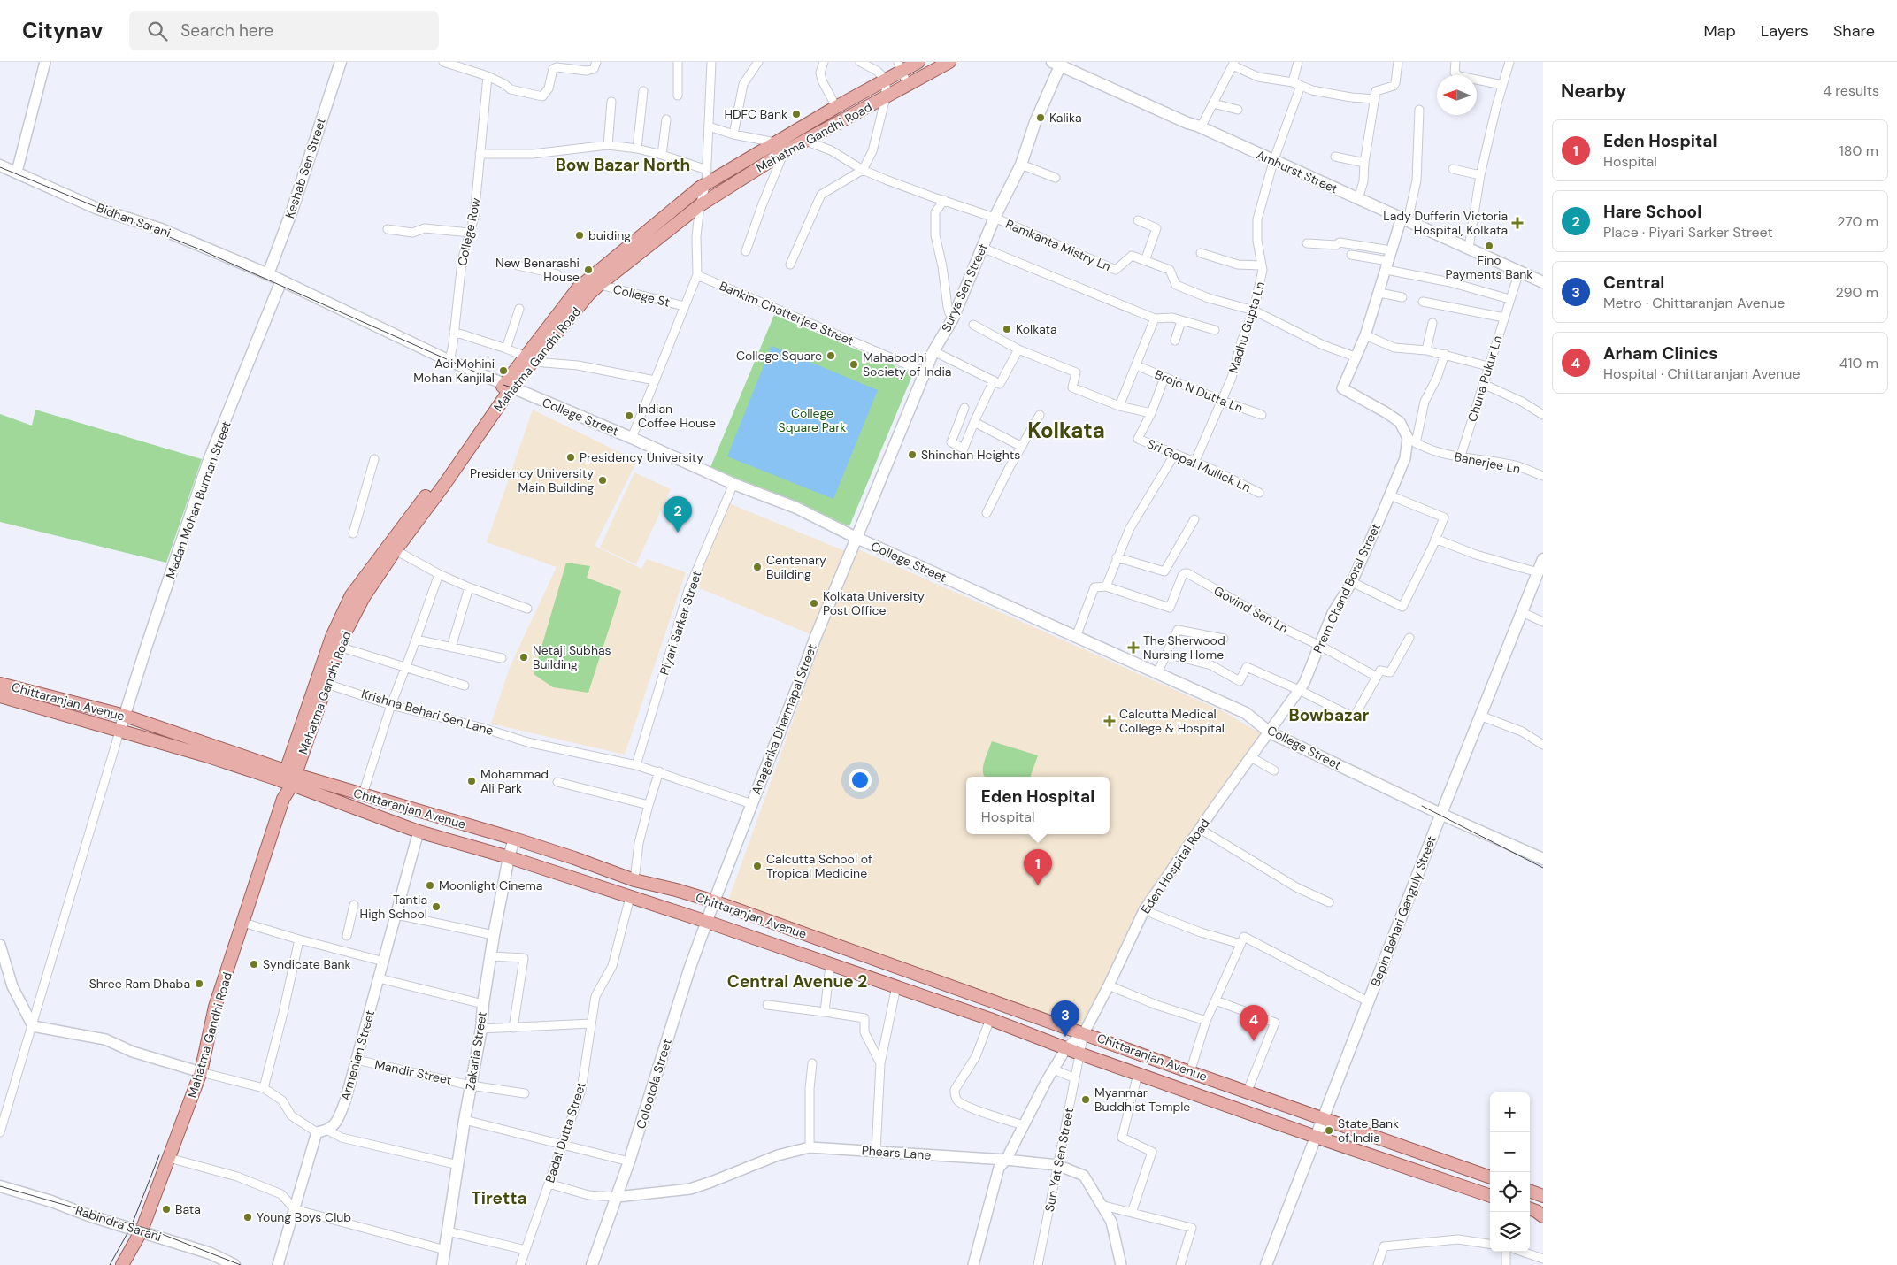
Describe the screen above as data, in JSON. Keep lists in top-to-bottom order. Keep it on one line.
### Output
{"streets":{"main road":["Mahatma Gandhi Road","Keshab Sen Street","Amhurst Street","Bidhan Sarani","Surya Sen Street","College Street","Madan Mohan Burman Street","Chittaranjan Avenue","Anagarika Dharmapal Street","Bepin Behari Ganguly Street","Zakaria Street","Colootola Street","Rabindra Sarani"],"street":["College Row","Ramkanta Mistry Ln","College St","Bankim Chatterjee Street","Madhu Gupta Ln","Chuna Pukur Ln","Brojo N Dutta Ln","Banerjee Ln","Sri Gopal Mullick Ln","Prem Chand Boral Street","Govind Sen Ln","Piyari Sarker Street","Krishna Behari Sen Lane","Eden Hospital Road","Armenian Street","Mandir Street","Badal Dutta Street","Phears Lane","Sun Yat Sen Street"]},"crossings":[["Mahatma Gandhi Road","College St"],["Mahatma Gandhi Road","College Street"],["Mahatma Gandhi Road","Chittaranjan Avenue"],["Mahatma Gandhi Road","Krishna Behari Sen Lane"],["Mahatma Gandhi Road","Rabindra Sarani"],["Keshab Sen Street","Bidhan Sarani"],["Keshab Sen Street","College Street"],["Amhurst Street","Surya Sen Street"],["Amhurst Street","Madhu Gupta Ln"],["Amhurst Street","Chuna Pukur Ln"],["Bidhan Sarani","College Street"],["College Row","College Street"],["Ramkanta Mistry Ln","Surya Sen Street"],["Ramkanta Mistry Ln","Madhu Gupta Ln"],["Surya Sen Street","Bankim Chatterjee Street"],["Surya Sen Street","College Street"],["Surya Sen Street","Anagarika Dharmapal Street"],["Madhu Gupta Ln","Brojo N Dutta Ln"],["Madhu Gupta Ln","Sri Gopal Mullick Ln"],["Chuna Pukur Ln","Banerjee Ln"],["College Street","Madan Mohan Burman Street"],["College Street","Prem Chand Boral Street"],["College Street","Piyari Sarker Street"],["College Street","Anagarika Dharmapal Street"],["College Street","Eden Hospital Road"],["College Street","Bepin Behari Ganguly Street"],["Banerjee Ln","Prem Chand Boral Street"],["Madan Mohan Burman Street","Chittaranjan Avenue"],["Prem Chand Boral Street","Govind Sen Ln"],["Prem Chand Boral Street","Eden Hospital Road"],["Piyari Sarker Street","Krishna Behari Sen Lane"],["Chittaranjan Avenue","Anagarika Dharmapal Street"],["Chittaranjan Avenue","Eden Hospital Road"],["Chittaranjan Avenue","Bepin Behari Ganguly Street"],["Chittaranjan Avenue","Zakaria Street"],["Chittaranjan Avenue","Colootola Street"],["Chittaranjan Avenue","Sun Yat Sen Street"],["Krishna Behari Sen Lane","Anagarika Dharmapal Street"],["Anagarika Dharmapal Street","Colootola Street"],["Eden Hospital Road","Sun Yat Sen Street"],["Zakaria Street","Mandir Street"],["Armenian Street","Mandir Street"],["Colootola Street","Phears Lane"],["Phears Lane","Sun Yat Sen Street"]],"districts":["Bow Bazar North","Kolkata","Bowbazar","Central Avenue 2","Tiretta"],"parks":["College Square Park"],"places":{"other":["HDFC Bank","Kalika","buiding","Fino Payments Bank","New Benarashi House","Kolkata","College Square","Mahabodhi Society of India","Adi Mohini Mohan Kanjilal","Indian Coffee House","Shinchan Heights","Presidency University","Presidency University Main Building","Centenary Building","Kolkata University Post Office","Netaji Subhas Building","Mohammad Ali Park","Calcutta School of Tropical Medicine","Moonlight Cinema","Tantia High School","Syndicate Bank","Shree Ram Dhaba","Myanmar Buddhist Temple","State Bank of India","Bata","Young Boys Club"],"health":["Lady Dufferin Victoria Hospital, Kolkata","The Sherwood Nursing Home","Calcutta Medical College & Hospital"]},"north":"left","page":{"header":"Citynav","search":"Search here","nav":["Map","Layers","Share"],"heading":["Nearby","4 results"],"list":[{"mark":"1","name":"Eden Hospital","note":"Hospital","value":"180 m"},{"mark":"2","name":"Hare School","note":"Place · Piyari Sarker Street","value":"270 m"},{"mark":"3","name":"Central","note":"Metro · Chittaranjan Avenue","value":"290 m"},{"mark":"4","name":"Arham Clinics","note":"Hospital · Chittaranjan Avenue","value":"410 m"}],"pins":["2","1","3","4"],"popup":["Eden Hospital","Hospital"],"map_buttons":["+","−"]}}
